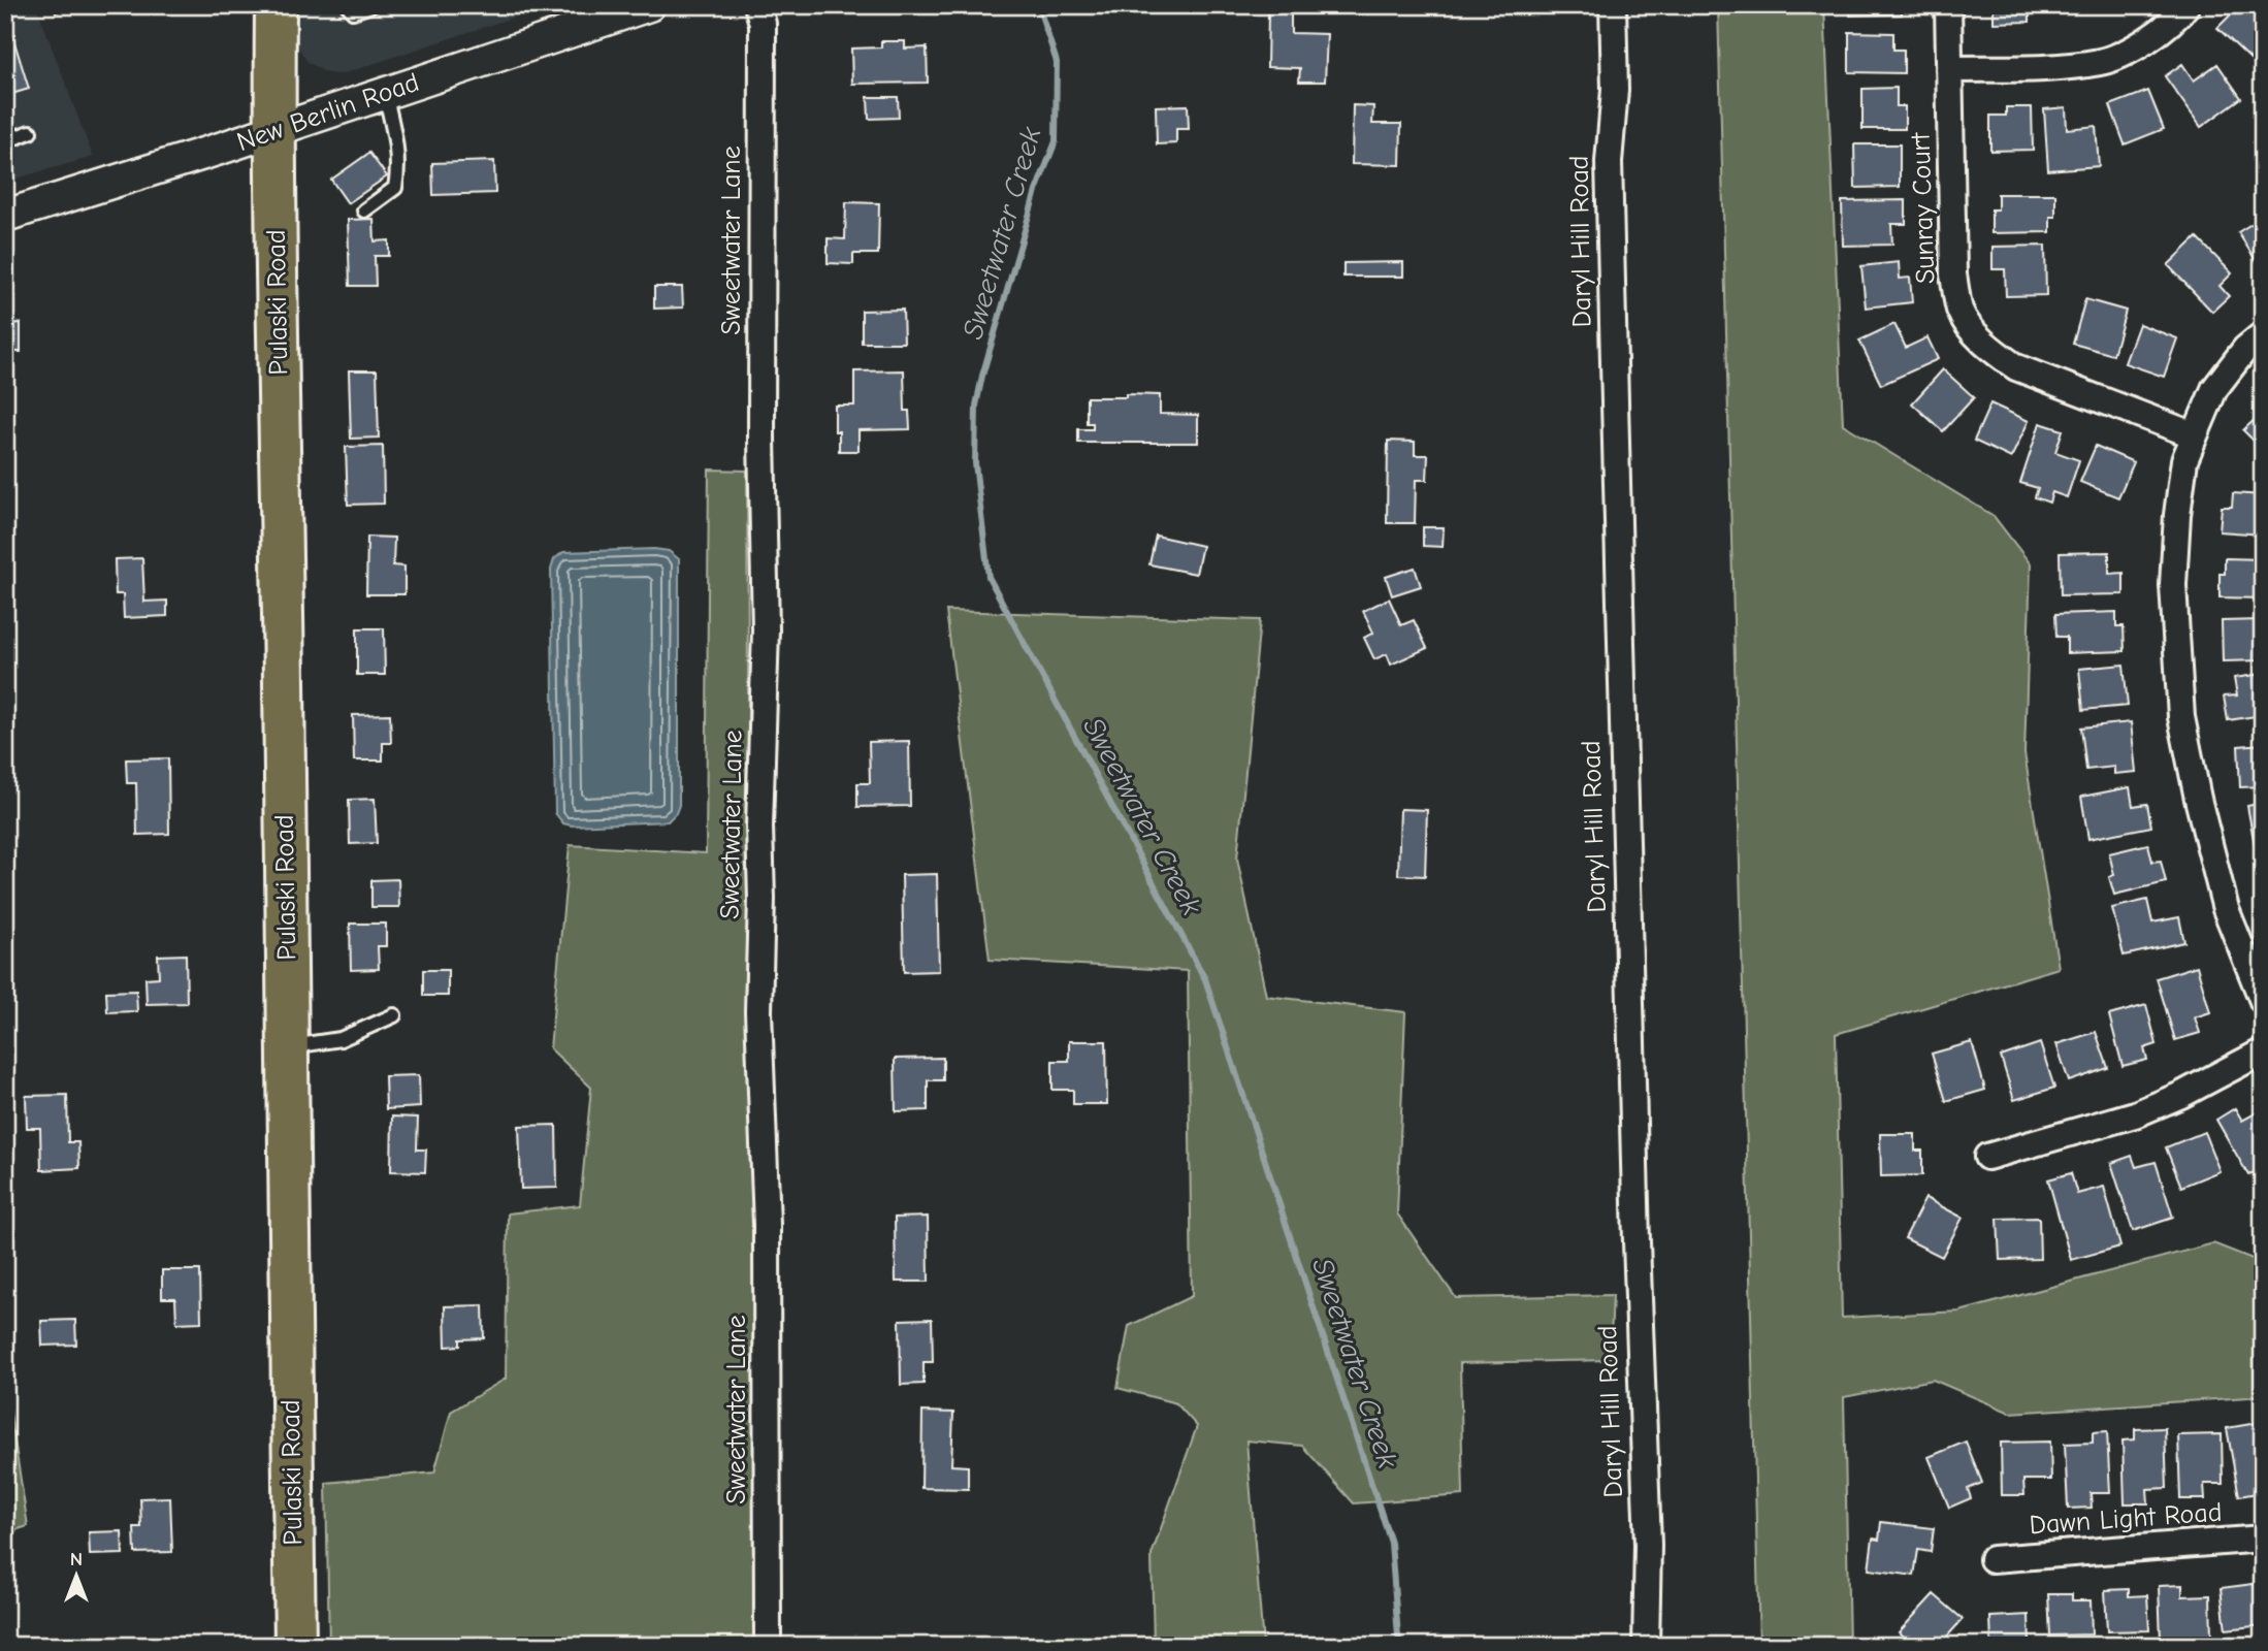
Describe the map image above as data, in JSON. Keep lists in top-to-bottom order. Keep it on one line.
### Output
{"streets":{"main road":["Pulaski Road"],"street":["New Berlin Road","Sunray Court","Sweetwater Lane","Daryl Hill Road","Dawn Light Road"]},"crossings":[["New Berlin Road","Pulaski Road"]],"water":["Sweetwater Creek"],"north":"top"}
